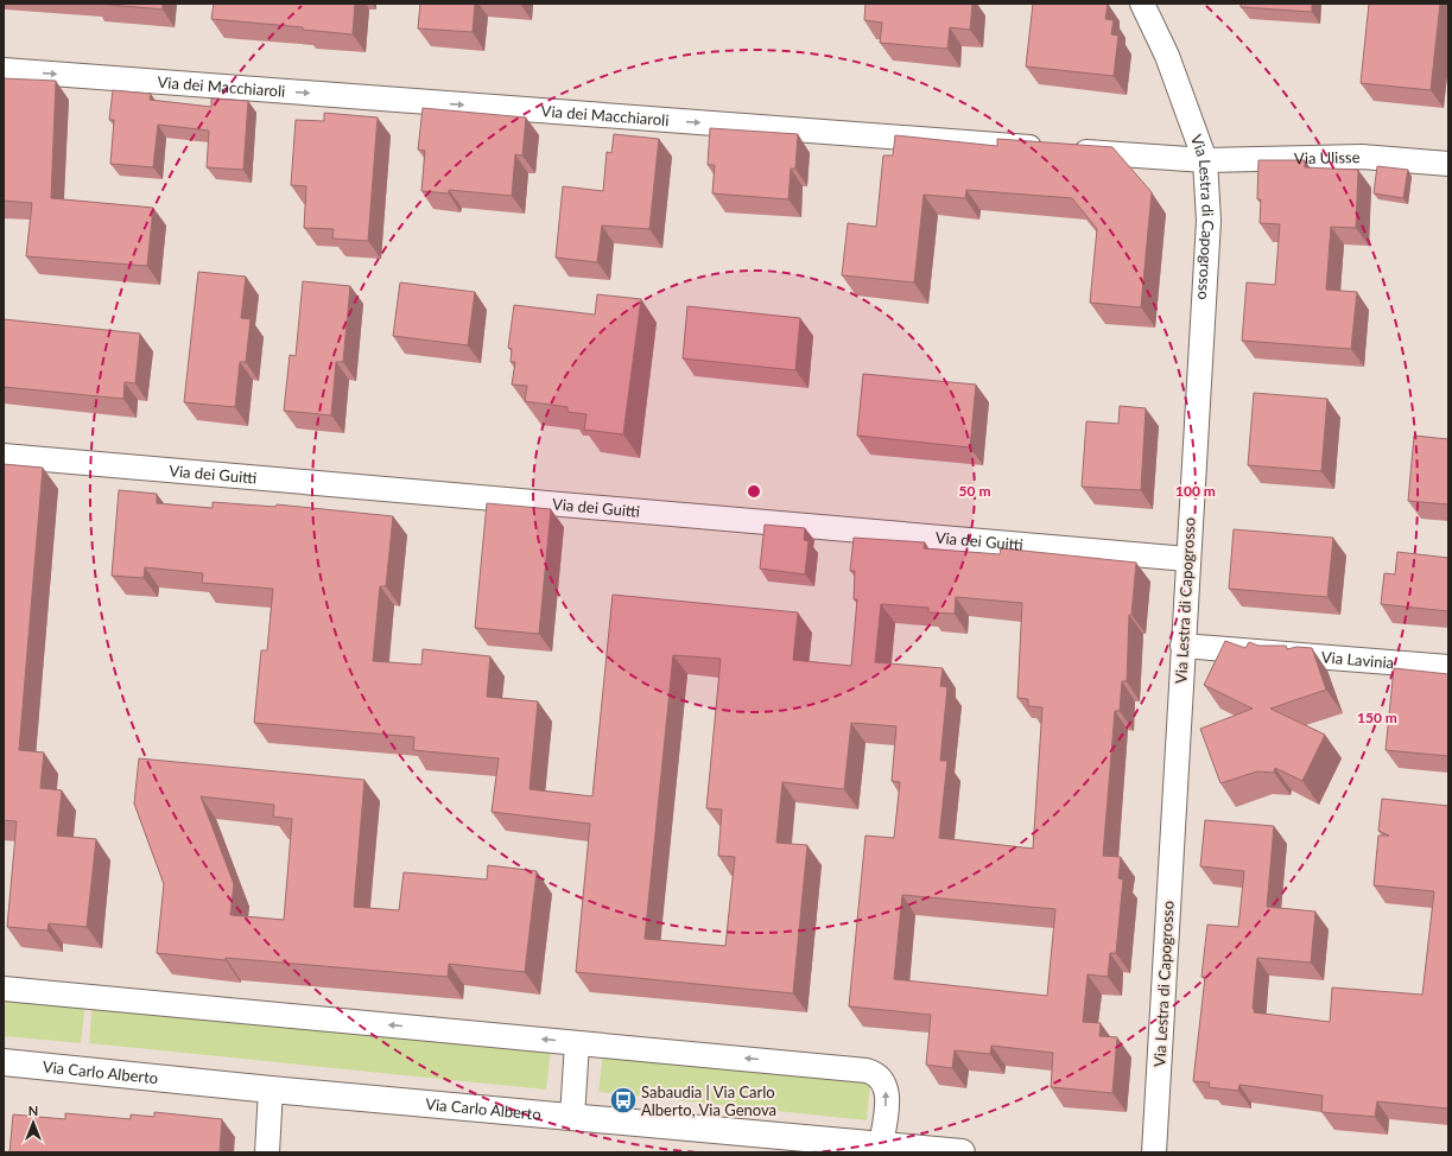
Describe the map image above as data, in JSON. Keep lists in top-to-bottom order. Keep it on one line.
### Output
{"streets":{"street":["Via dei Macchiaroli","Via Ulisse","Via Lestra di Capogrosso","Via dei Guitti","Via Lavinia","Via Carlo Alberto"]},"crossings":[["Via dei Macchiaroli","Via Ulisse"],["Via dei Macchiaroli","Via Lestra di Capogrosso"],["Via Ulisse","Via Lestra di Capogrosso"],["Via Lestra di Capogrosso","Via dei Guitti"],["Via Lestra di Capogrosso","Via Lavinia"]],"one_way":["Via dei Macchiaroli"],"places":{"bus stop":["Sabaudia | Via Carlo Alberto, Via Genova"]},"north":"top","rings":["50 m","100 m","150 m"]}
